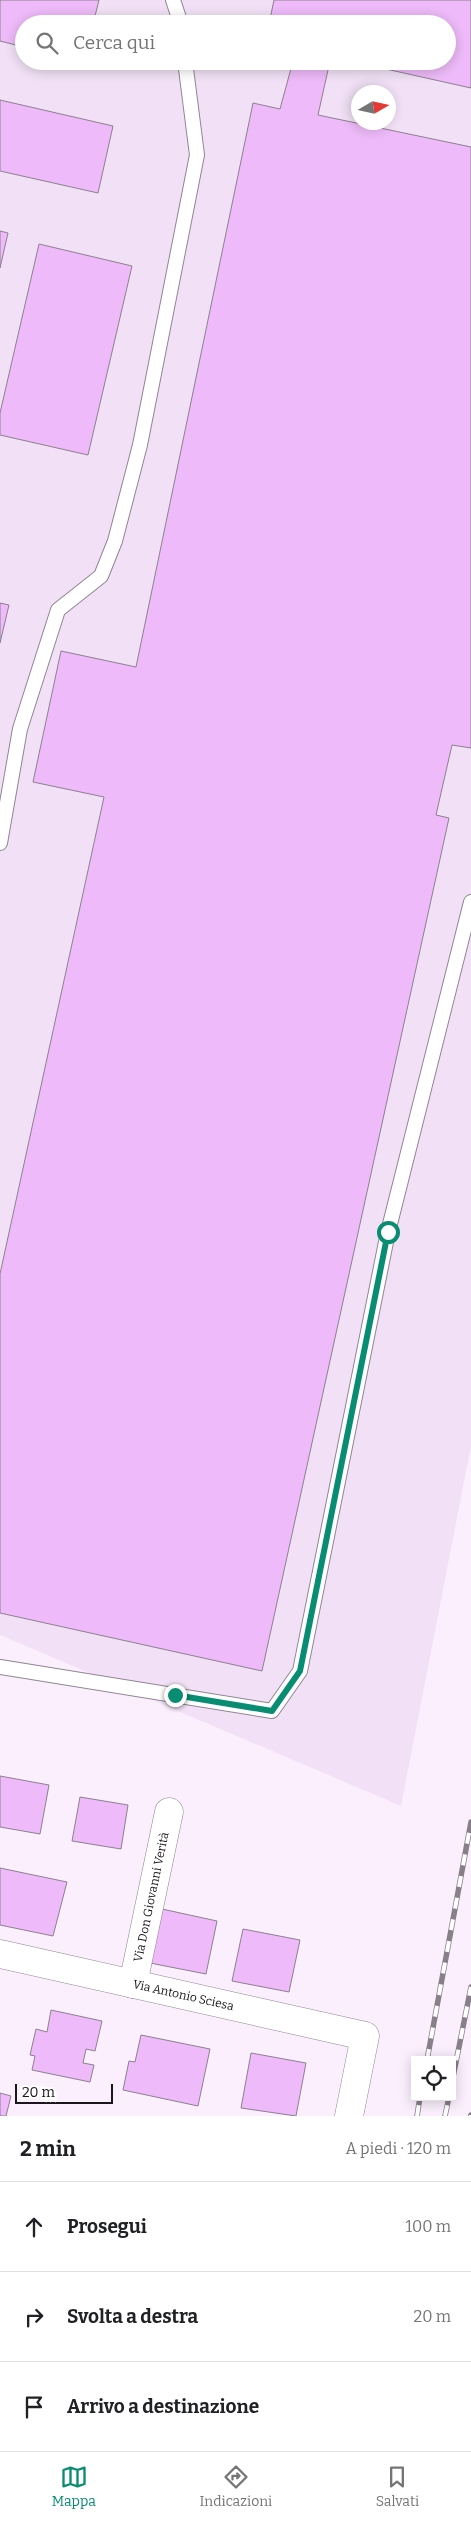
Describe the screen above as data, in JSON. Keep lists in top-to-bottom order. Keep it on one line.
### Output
{"streets":{"street":["Via Don Giovanni Verità","Via Antonio Sciesa"]},"crossings":[["Via Don Giovanni Verità","Via Antonio Sciesa"]],"scale_bar":"20 m","north":"right","page":{"search":"Cerca qui","scale":"20 m","heading":["2 min","A piedi · 120 m"],"list":[["Prosegui","100 m"],["Svolta a destra","20 m"],"Arrivo a destinazione"],"nav":["Mappa","Indicazioni","Salvati"]}}
